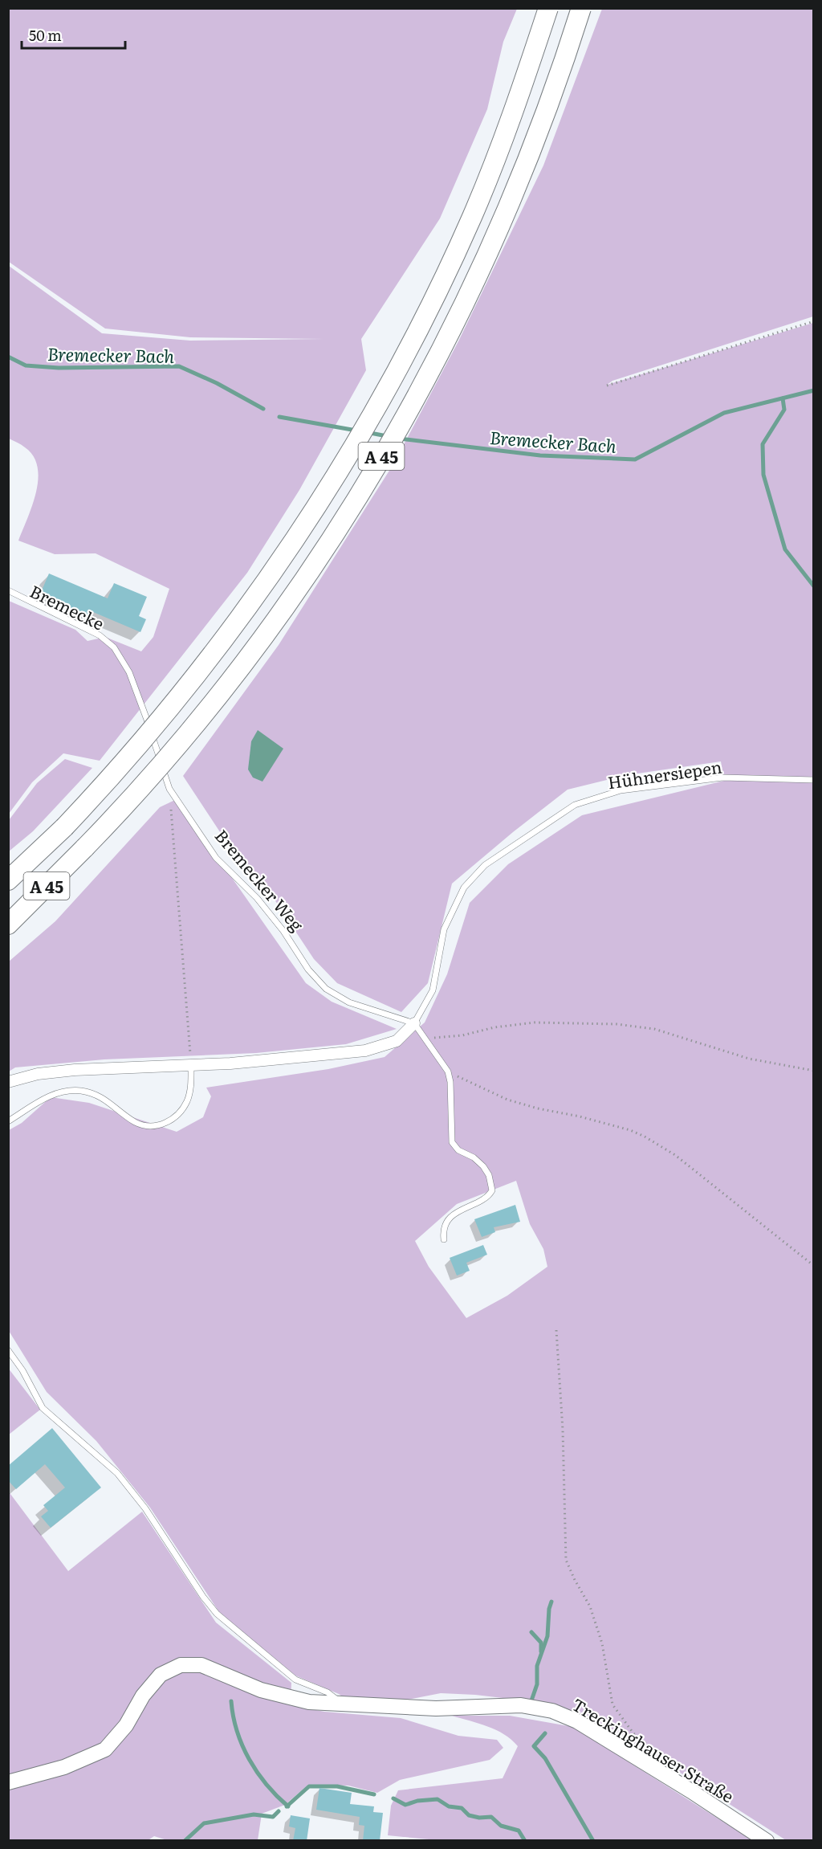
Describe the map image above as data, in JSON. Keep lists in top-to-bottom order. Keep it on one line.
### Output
{"streets":{"highway":["A 45"],"main road":["Treckinghauser Straße"],"lane":["Bremecke","Hühnersiepen","Bremecker Weg"]},"crossings":[["Bremecke","Bremecker Weg"],["Hühnersiepen","Bremecker Weg"]],"water":["Bremecker Bach"],"scale_bar":"50 m"}
